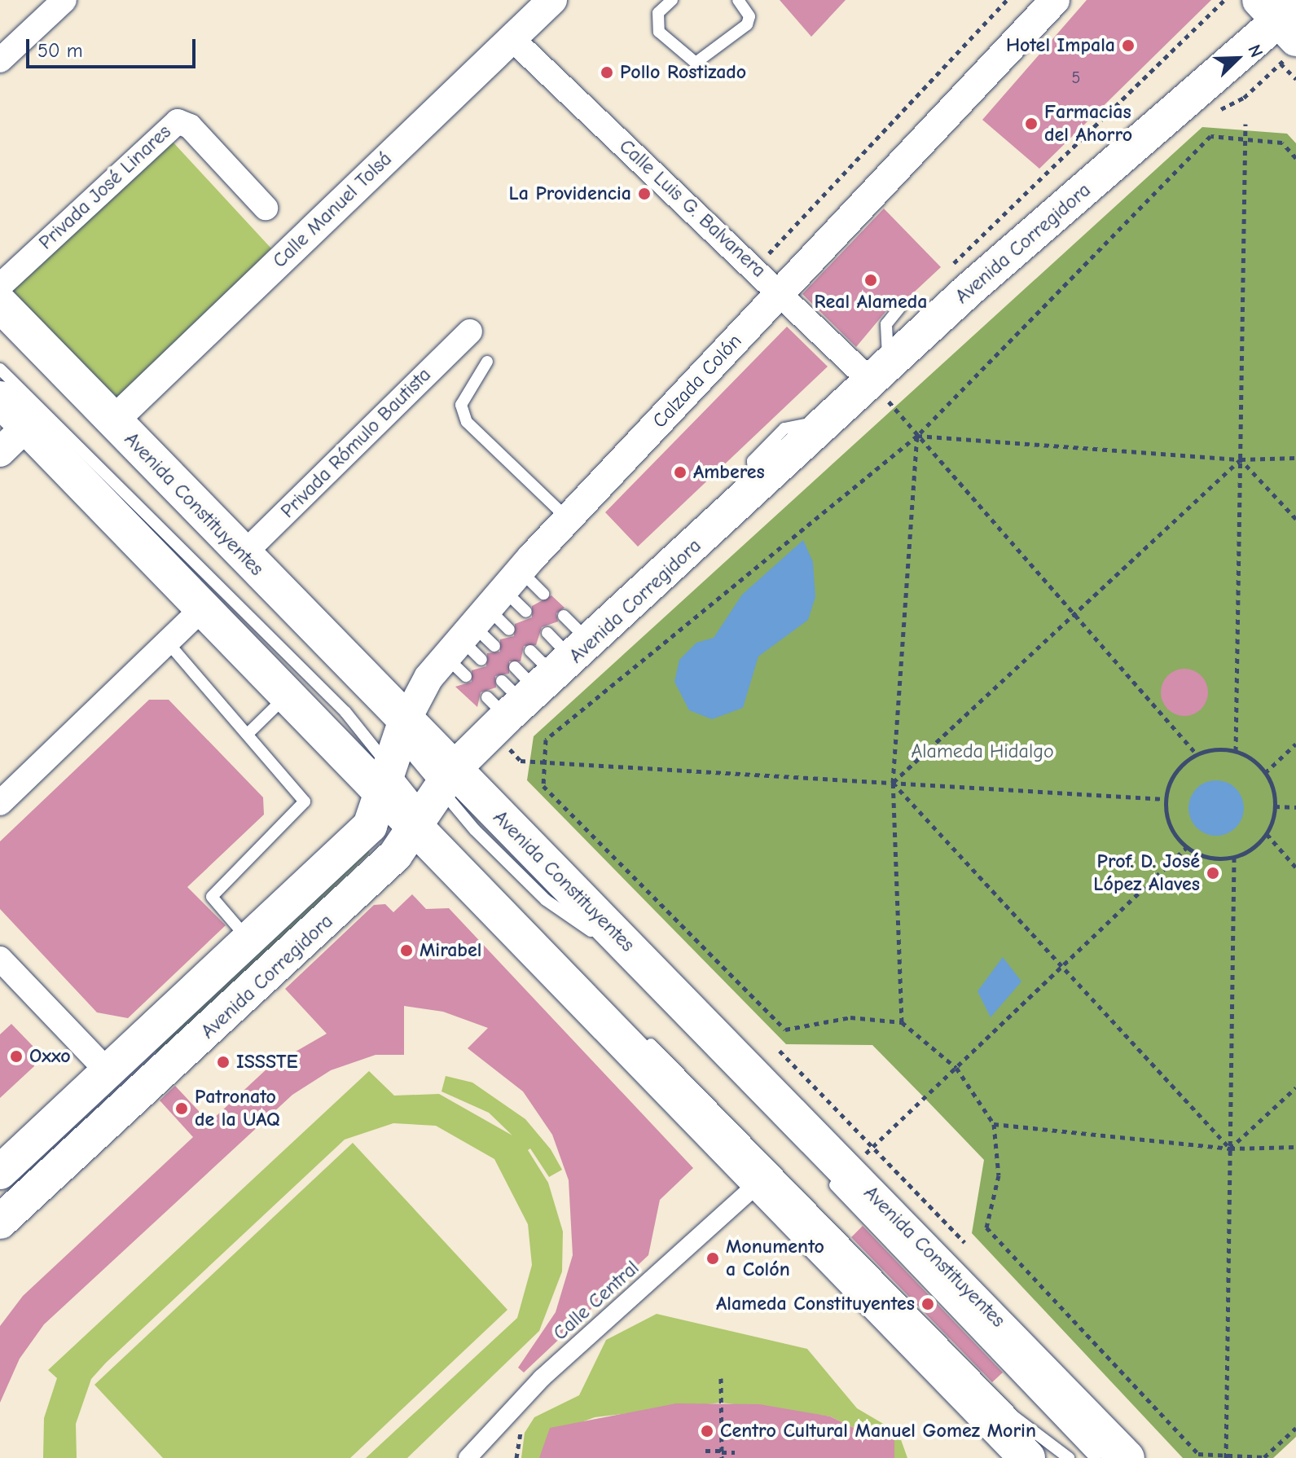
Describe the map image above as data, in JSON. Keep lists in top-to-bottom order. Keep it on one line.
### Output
{"streets":{"main road":["Avenida Corregidora","Calzada Colón","Avenida Constituyentes"],"street":["Privada José Linares","Calle Luis G. Balvanera","Calle Manuel Tolsá","Privada Rómulo Bautista","Calle Central"]},"crossings":[["Calle Luis G. Balvanera","Calle Manuel Tolsá"],["Calle Luis G. Balvanera","Avenida Corregidora"],["Calle Luis G. Balvanera","Calzada Colón"],["Calle Manuel Tolsá","Avenida Constituyentes"],["Avenida Corregidora","Calzada Colón"],["Avenida Corregidora","Avenida Constituyentes"],["Calzada Colón","Avenida Constituyentes"],["Privada Rómulo Bautista","Avenida Constituyentes"],["Avenida Constituyentes","Calle Central"]],"parks":["Alameda Hidalgo"],"places":["Hotel Impala","Pollo Rostizado","Farmacias del Ahorro","La Providencia","Real Alameda","Amberes","Prof. D. José López Alaves","Mirabel","Oxxo","ISSSTE","Patronato de la UAQ","Monumento a Colón","Alameda Constituyentes","Centro Cultural Manuel Gomez Morin"],"house_numbers":["5"],"scale_bar":"50 m","north":"top right"}
